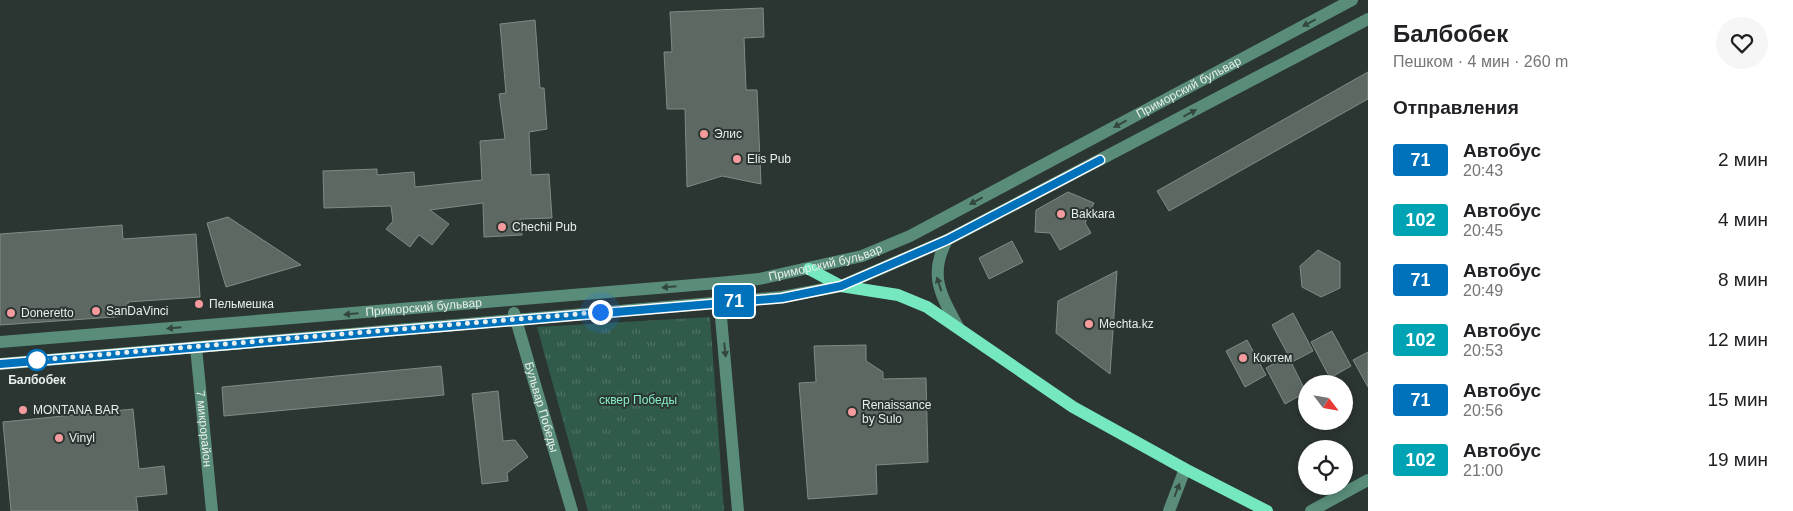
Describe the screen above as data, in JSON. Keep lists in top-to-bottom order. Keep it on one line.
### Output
{"streets":{"street":["Приморский бульвар","Бульвар Победы","7 микрорайон"]},"crossings":[["Приморский бульвар","Бульвар Победы"],["Приморский бульвар","7 микрорайон"]],"parks":["сквер Победы"],"places":["Элис","Elis Pub","Bakkara","Chechil Pub","Пельмешка","SanDaVinci","Doneretto","Mechta.kz","Коктем","Балбобек","MONTANA BAR","Renaissance by Sulo","Vinyl"],"lines":["bus line 71"],"north":"bottom right","page":{"on_map":"71","heading":[["Балбобек","Пешком · 4 мин · 260 m"],"Отправления"],"list":[{"mark":"71","name":"Автобус","note":"20:43","value":"2 мин"},{"mark":"102","name":"Автобус","note":"20:45","value":"4 мин"},{"mark":"71","name":"Автобус","note":"20:49","value":"8 мин"},{"mark":"102","name":"Автобус","note":"20:53","value":"12 мин"},{"mark":"71","name":"Автобус","note":"20:56","value":"15 мин"},{"mark":"102","name":"Автобус","note":"21:00","value":"19 мин"}]}}
